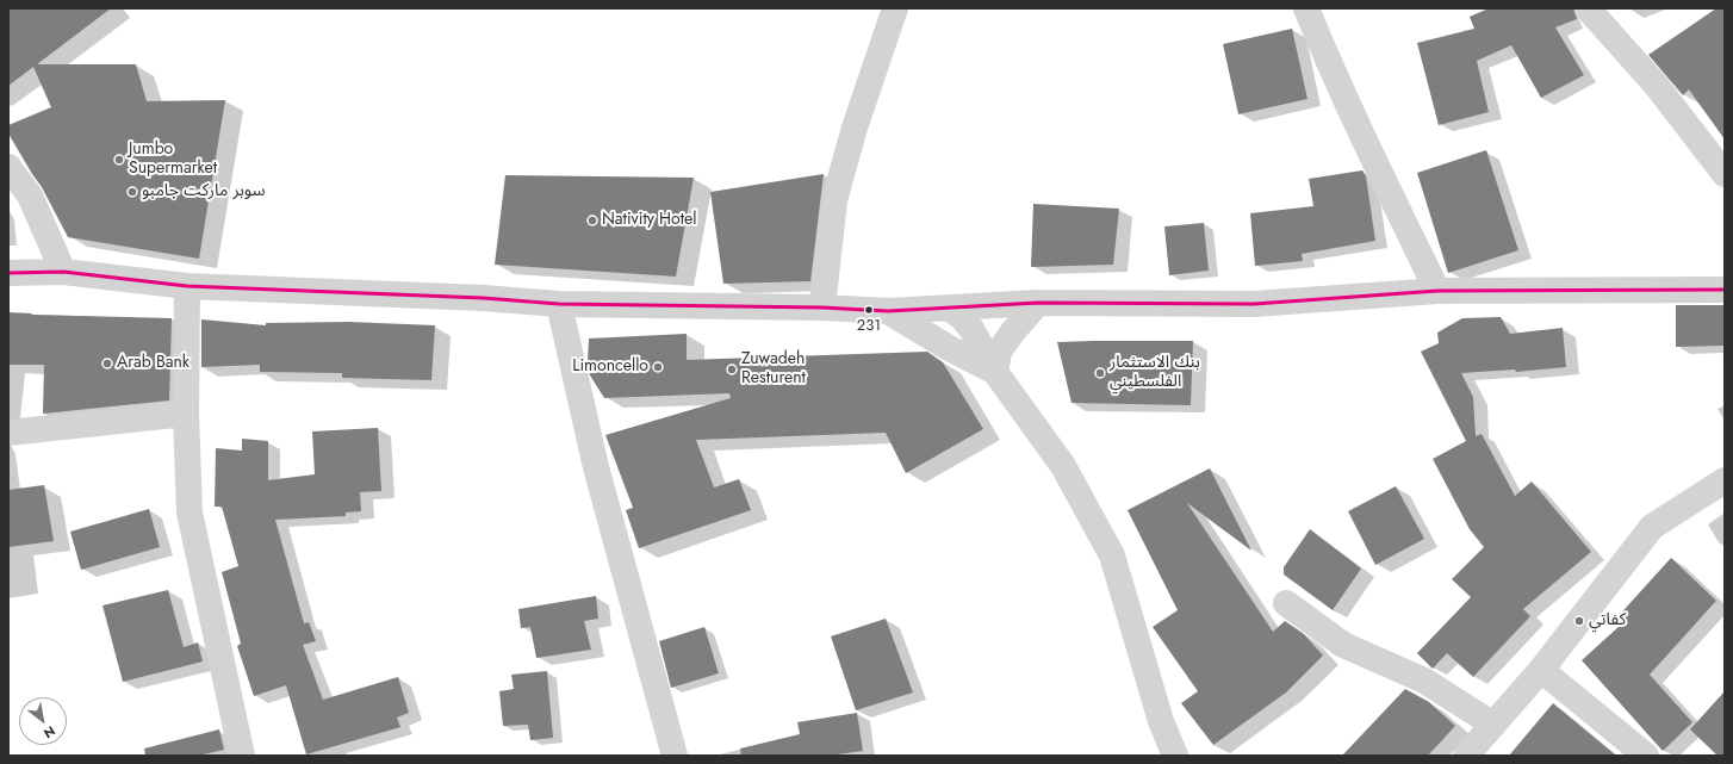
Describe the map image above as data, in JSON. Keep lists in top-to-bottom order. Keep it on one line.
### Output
{"places":["Jumbo Supermarket","سوبر ماركت جامبو","Nativity Hotel","231","Arab Bank","Limoncello","Zuwadeh Resturent","بنك الاستثمار الفلسطيني","كفاتي"],"north":"bottom right"}
